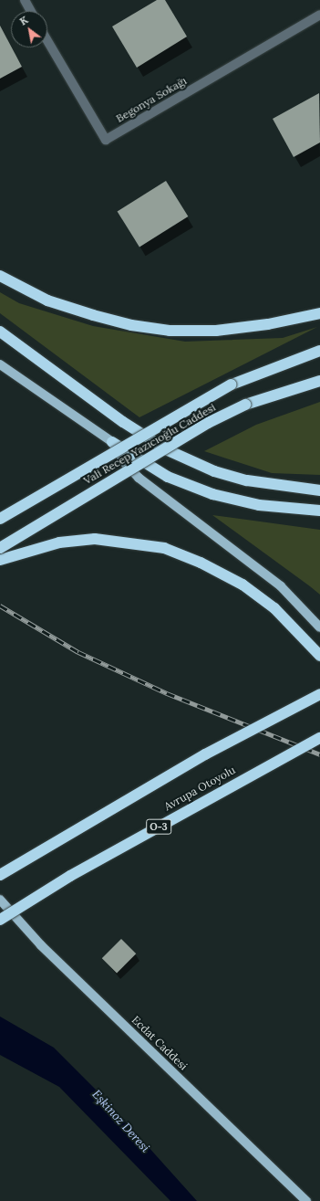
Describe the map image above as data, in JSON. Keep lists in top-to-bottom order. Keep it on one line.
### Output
{"streets":{"highway":["Vali Recep Yazıcıoğlu Caddesi","Avrupa Otoyolu","O-3"],"main road":["Ecdat Caddesi"],"lane":["Begonya Sokağı"]},"water":["Eşkinoz Deresi"],"north":"top left"}
